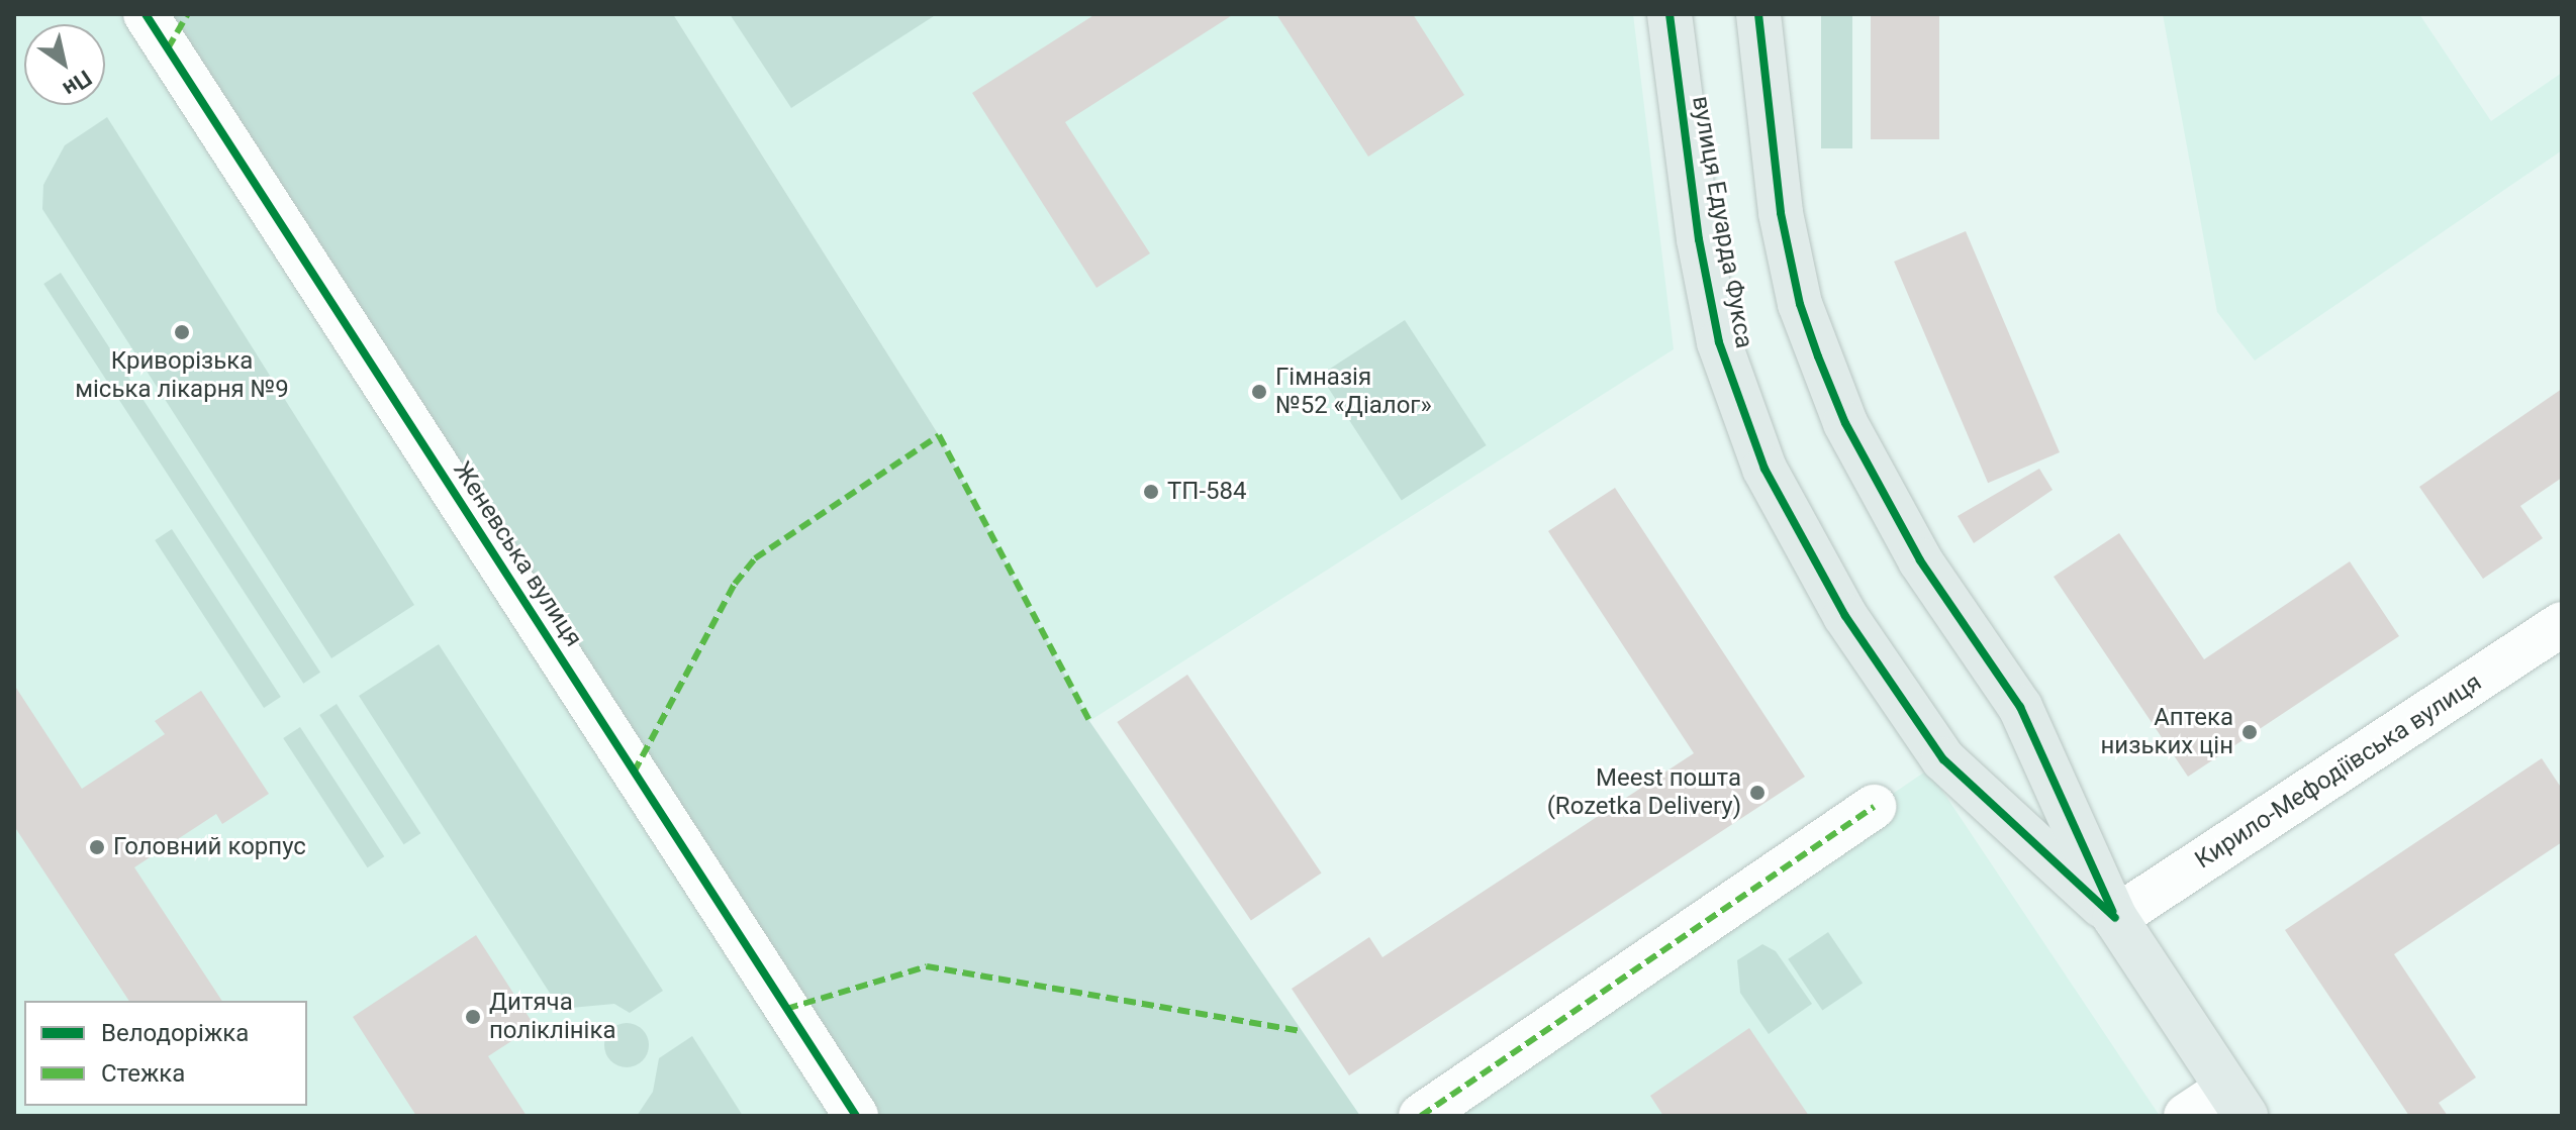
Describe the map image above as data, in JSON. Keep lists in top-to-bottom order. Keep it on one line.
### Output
{"streets":{"main road":["вулиця Едуарда Фукса"],"street":["Женевська вулиця","Кирило-Мефодіївська вулиця"]},"crossings":[["вулиця Едуарда Фукса","Кирило-Мефодіївська вулиця"]],"places":["Криворізька міська лікарня №9","Гімназія №52 «Діалог»","ТП-584","Аптека низьких цін","Meest пошта (Rozetka Delivery)","Головний корпус","Дитяча поліклініка"],"legend":["Велодоріжка","Стежка"],"north":"bottom right"}
